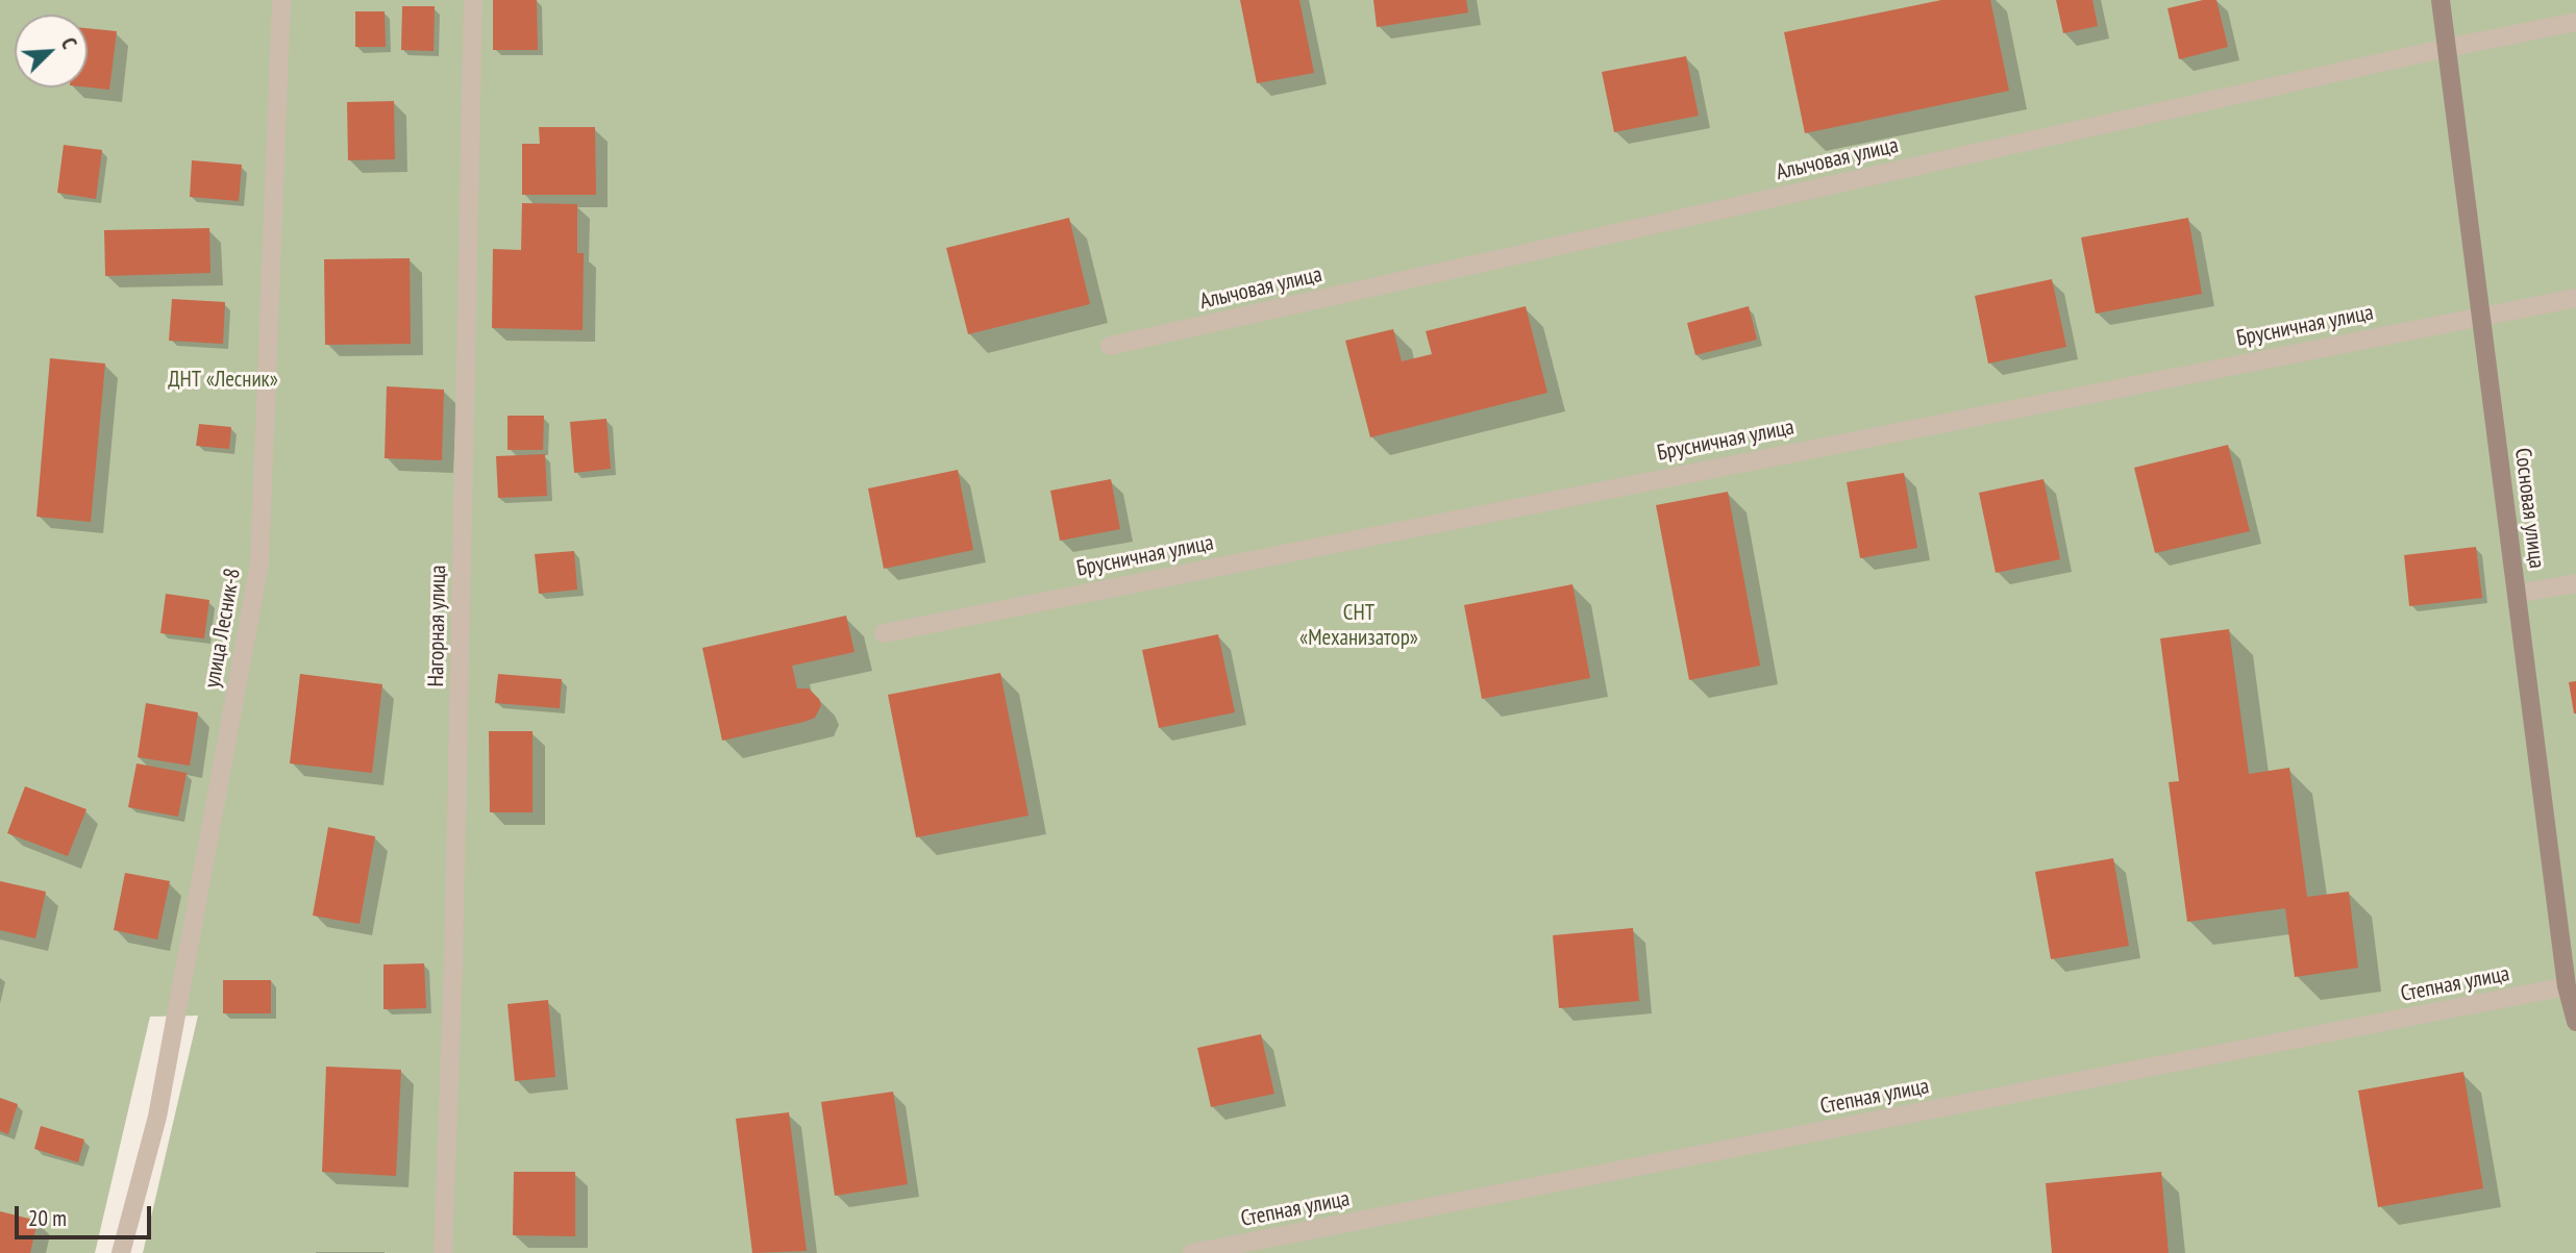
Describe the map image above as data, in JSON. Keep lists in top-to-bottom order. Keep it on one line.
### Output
{"streets":{"street":["Алычовая улица","Брусничная улица","Сосновая улица","Нагорная улица","улица Лесник-8","Степная улица"]},"crossings":[["Алычовая улица","Сосновая улица"],["Брусничная улица","Сосновая улица"],["Сосновая улица","Степная улица"]],"parks":["ДНТ «Лесник»","СНТ «Механизатор»"],"scale_bar":"20 m","north":"top right"}
